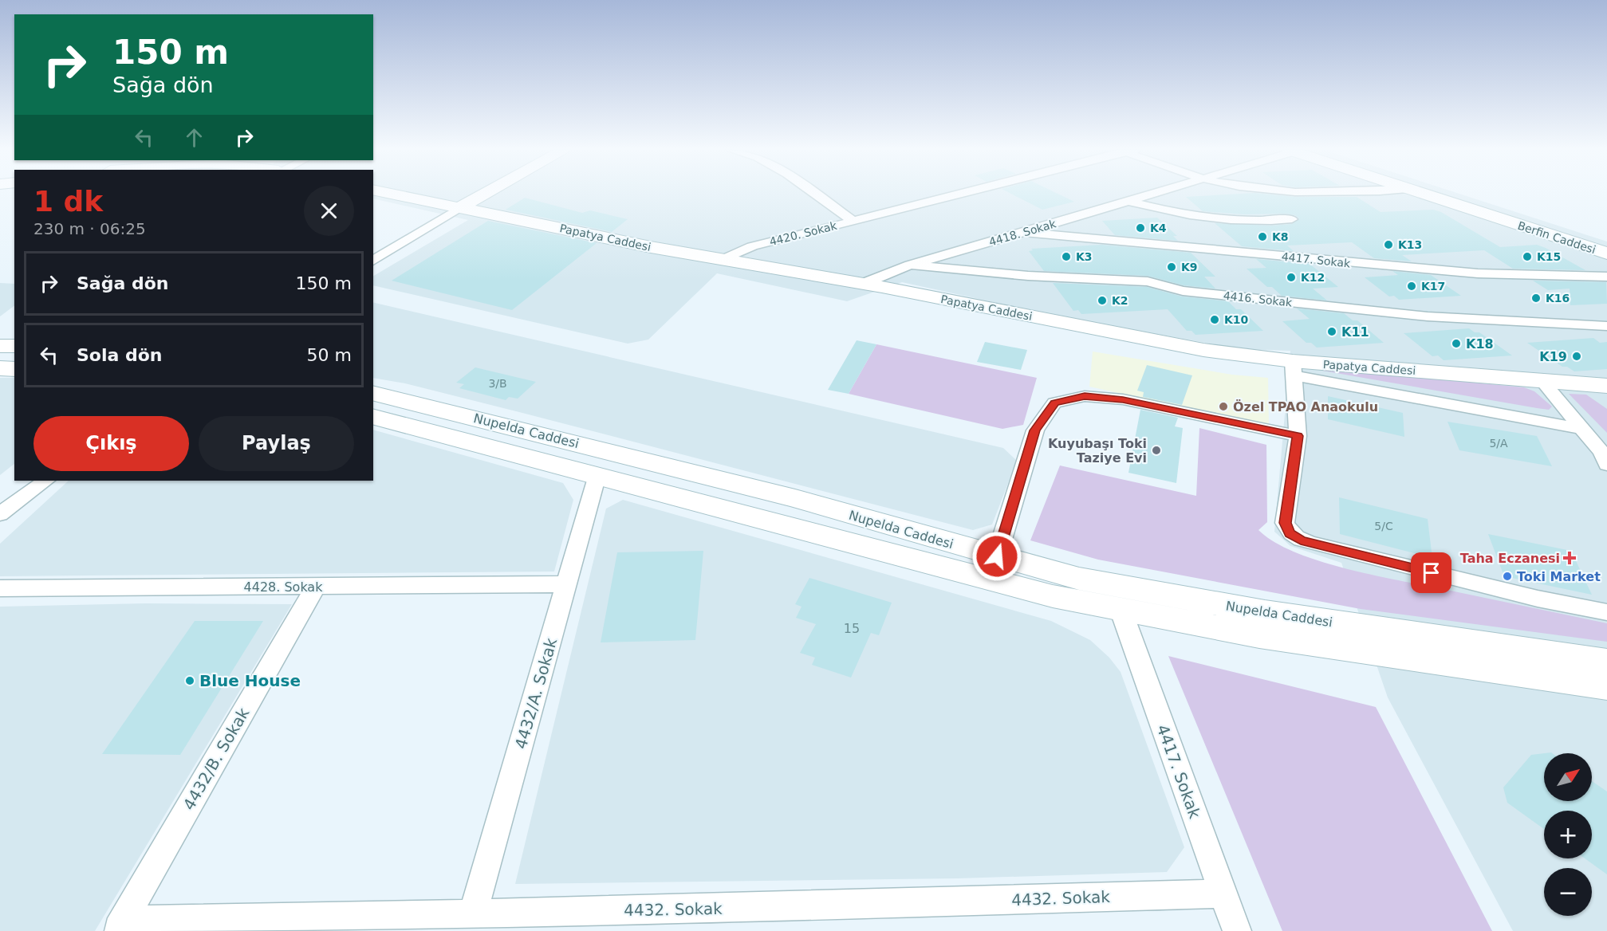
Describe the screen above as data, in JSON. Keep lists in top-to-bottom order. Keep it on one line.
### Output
{"streets":{"street":["4418. Sokak","4420. Sokak","Papatya Caddesi","Berfin Caddesi","4417. Sokak","4416. Sokak","Nupelda Caddesi","4428. Sokak","4432/A. Sokak","4432/B. Sokak","4432. Sokak"]},"crossings":[["4418. Sokak","Papatya Caddesi"],["4418. Sokak","4417. Sokak"],["4418. Sokak","4416. Sokak"],["4420. Sokak","Papatya Caddesi"],["4417. Sokak","Nupelda Caddesi"],["4417. Sokak","4432. Sokak"],["Nupelda Caddesi","4432/A. Sokak"],["4428. Sokak","4432/A. Sokak"],["4428. Sokak","4432/B. Sokak"],["4432/A. Sokak","4432. Sokak"],["4432/B. Sokak","4432. Sokak"]],"places":{"other":["K4","K8","K13","K3","K15","K9","K12","K17","K16","K2","K10","K11","K18","K19","Özel TPAO Anaokulu","Kuyubaşı Toki Taziye Evi","Toki Market","Blue House"],"health":["Taha Eczanesi"]},"house_numbers":["3/B","5/A","5/C","15"],"north":"top right","page":{"turn":["150 m","Sağa dön"],"heading":["1 dk","230 m · 06:25"],"list":[{"name":"Sağa dön","value":"150 m"},{"name":"Sola dön","value":"50 m"}],"buttons":["Çıkış","Paylaş"],"map_buttons":["+","−"]}}
